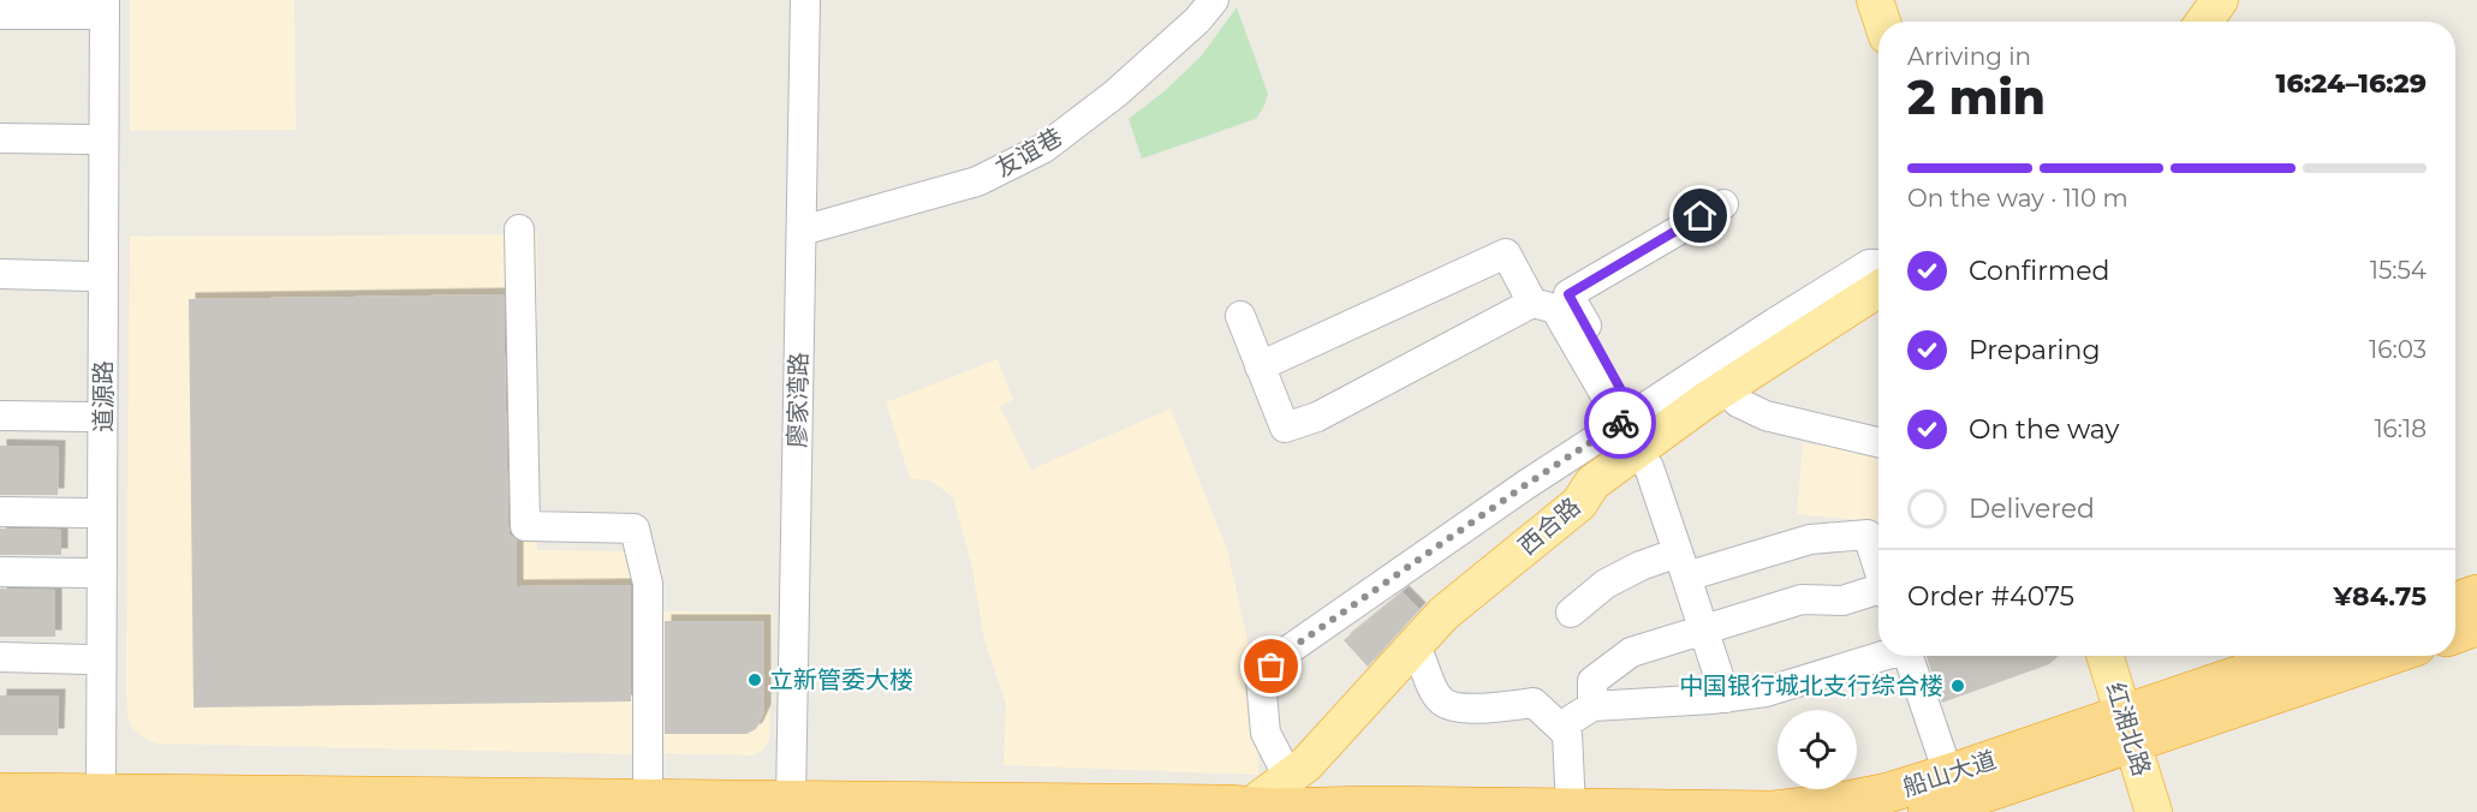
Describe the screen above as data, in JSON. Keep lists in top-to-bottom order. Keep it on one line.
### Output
{"streets":{"highway":["船山大道"],"main road":["西合路","红湘北路"],"street":["友谊巷","道源路","廖家湾路"]},"crossings":[["友谊巷","廖家湾路"],["道源路","船山大道"],["廖家湾路","船山大道"],["西合路","船山大道"],["红湘北路","船山大道"]],"places":["立新管委大楼","中国银行城北支行综合楼"],"page":{"heading":["2 min","Arriving in","16:24–16:29"],"panel":["Order #4075","¥84.75"],"bar":"On the way · 110 m","list":[["Confirmed","15:54"],["Preparing","16:03"],["On the way","16:18"],"Delivered"]}}
